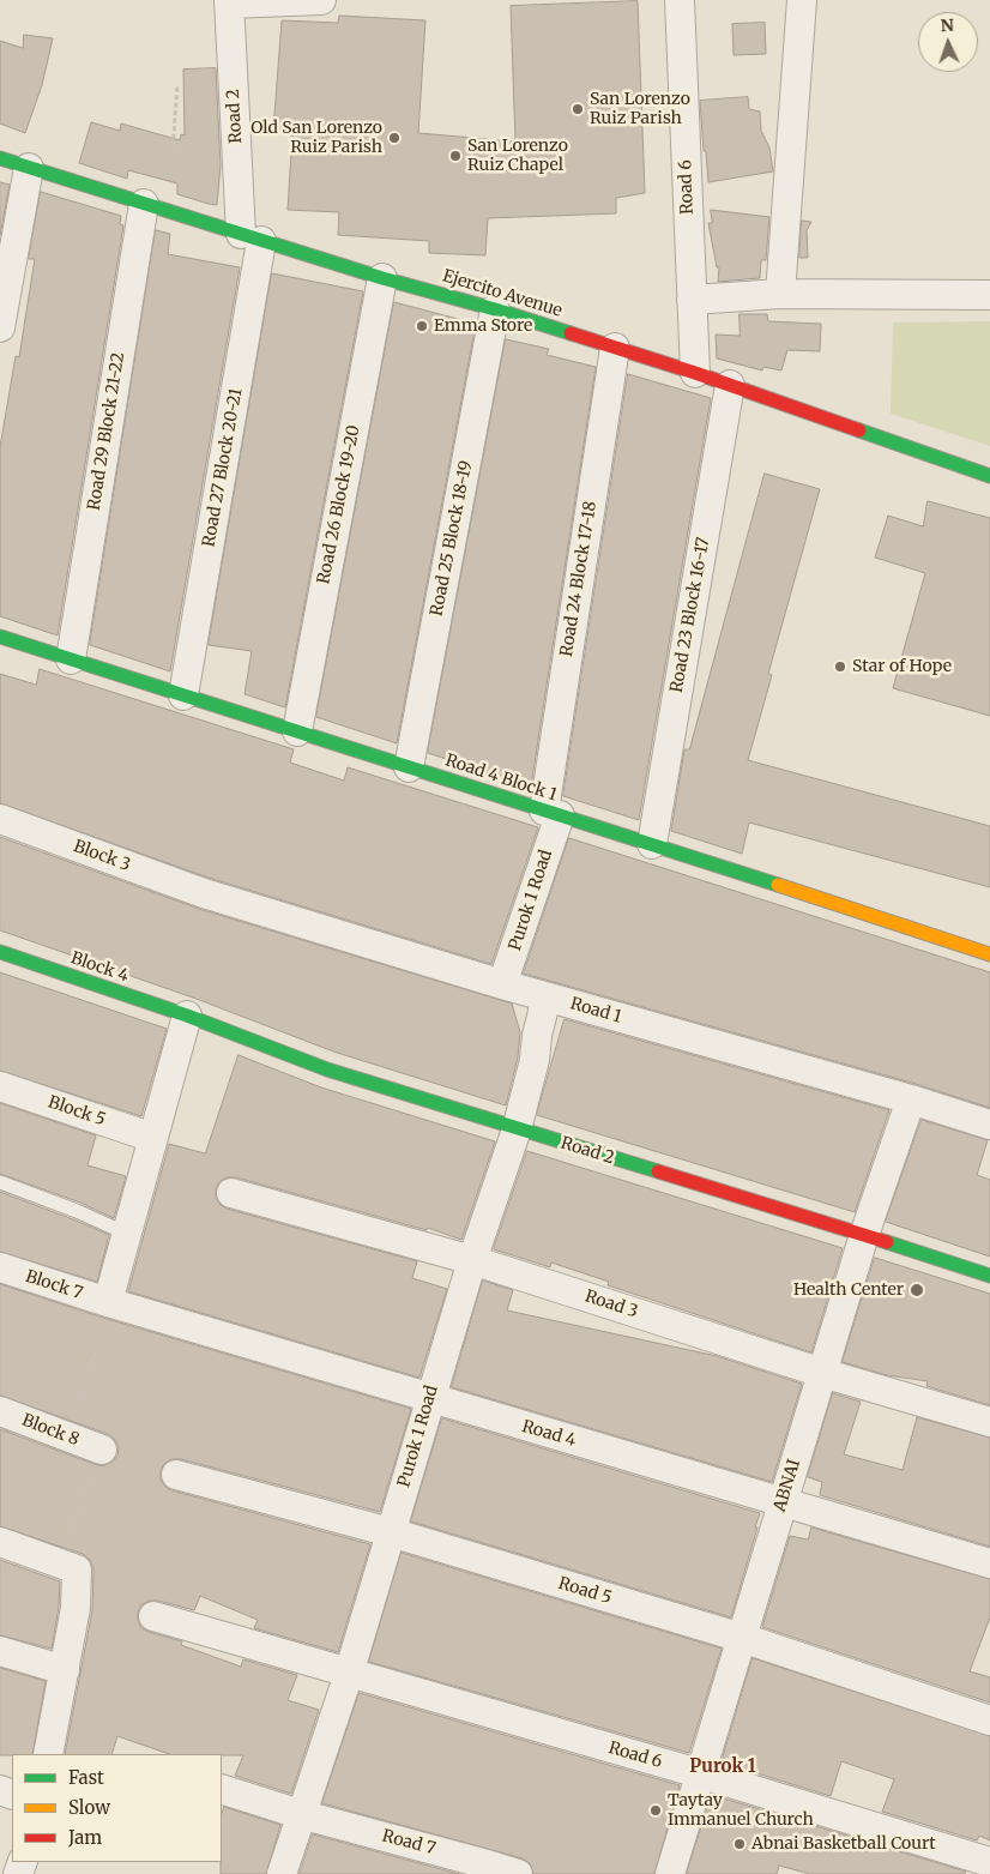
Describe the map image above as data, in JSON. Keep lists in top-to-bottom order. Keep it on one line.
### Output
{"streets":{"street":["Road 2","Road 6","Ejercito Avenue","Road 29 Block 21-22","Road 27 Block 20-21","Road 26 Block 19-20","Road 25 Block 18-19","Road 24 Block 17-18","Road 23 Block 16-17","Road 4 Block 1","Block 3","Purok 1 Road","Block 4","Road 1","Block 5","Block 7","Road 3","Block 8","Road 4","ABNAI","Road 5","Road 7"]},"crossings":[["Road 2","Ejercito Avenue"],["Road 2","Road 27 Block 20-21"],["Road 2","Purok 1 Road"],["Road 2","Block 4"],["Road 2","ABNAI"],["Road 6","Ejercito Avenue"],["Road 6","Purok 1 Road"],["Road 6","ABNAI"],["Ejercito Avenue","Road 29 Block 21-22"],["Ejercito Avenue","Road 27 Block 20-21"],["Ejercito Avenue","Road 26 Block 19-20"],["Ejercito Avenue","Road 25 Block 18-19"],["Ejercito Avenue","Road 24 Block 17-18"],["Ejercito Avenue","Road 23 Block 16-17"],["Road 29 Block 21-22","Road 4 Block 1"],["Road 27 Block 20-21","Road 4 Block 1"],["Road 26 Block 19-20","Road 4 Block 1"],["Road 25 Block 18-19","Road 4 Block 1"],["Road 24 Block 17-18","Road 4 Block 1"],["Road 24 Block 17-18","Purok 1 Road"],["Road 23 Block 16-17","Road 4 Block 1"],["Road 4 Block 1","Purok 1 Road"],["Block 3","Road 1"],["Purok 1 Road","Road 1"],["Purok 1 Road","Road 3"],["Purok 1 Road","Road 4"],["Purok 1 Road","Road 5"],["Purok 1 Road","Road 7"],["Road 1","ABNAI"],["Block 7","Road 4"],["Road 3","ABNAI"],["Road 4","ABNAI"],["ABNAI","Road 5"]],"districts":["Purok 1"],"places":["San Lorenzo Ruiz Parish","Old San Lorenzo Ruiz Parish","San Lorenzo Ruiz Chapel","Emma Store","Star of Hope","Health Center","Taytay Immanuel Church","Abnai Basketball Court"],"legend":["Fast","Slow","Jam"],"north":"top"}
